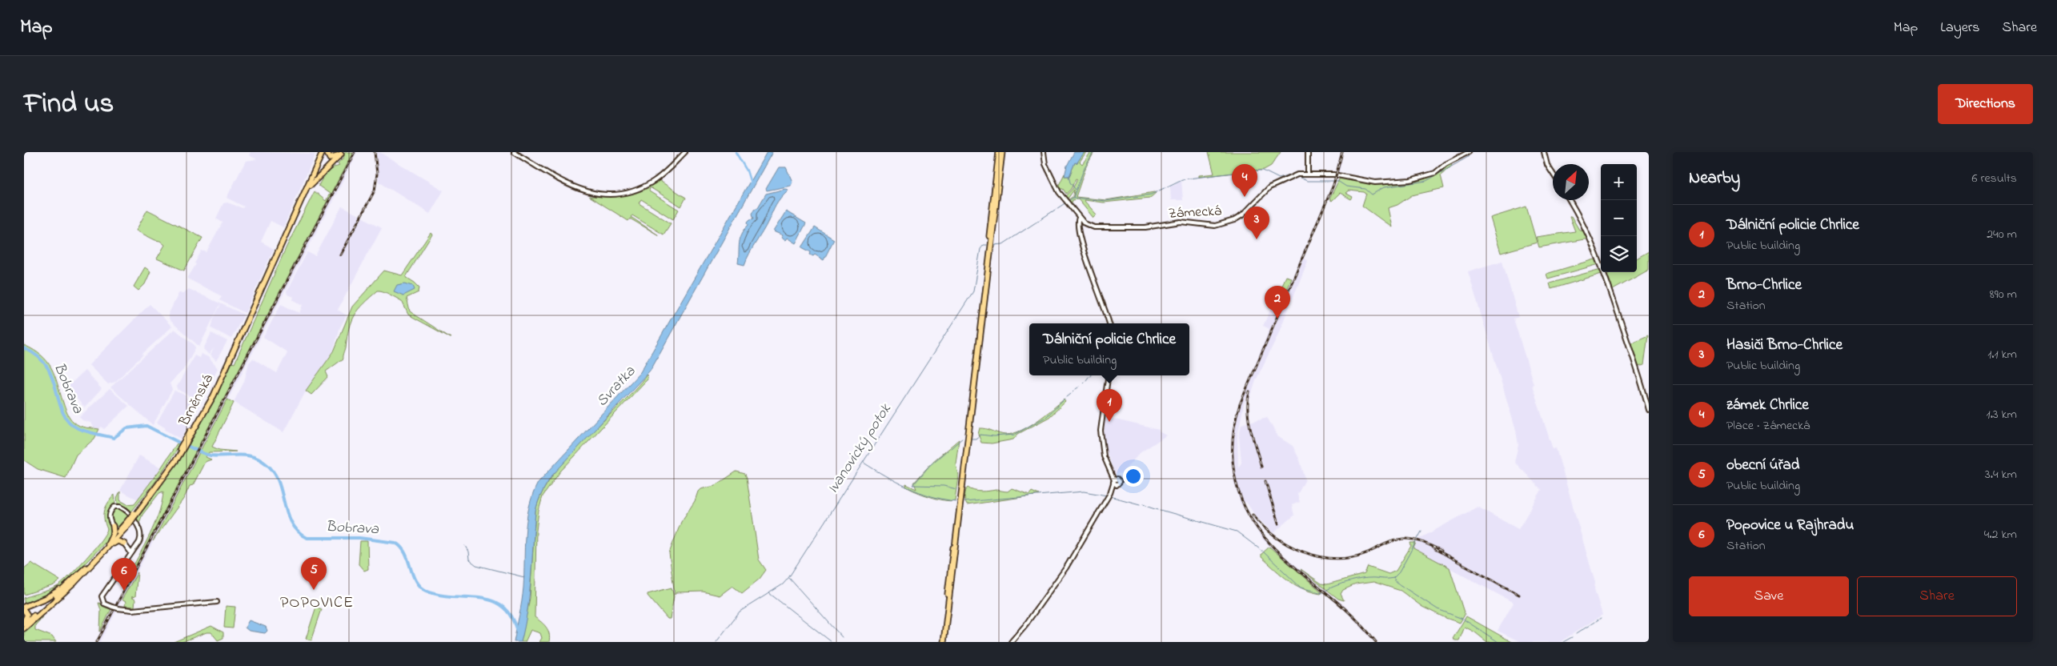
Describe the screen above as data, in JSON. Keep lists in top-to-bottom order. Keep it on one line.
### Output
{"streets":{"highway":["Brněnská"],"street":["Zámecká"]},"districts":["POPOVICE"],"water":["Svratka","Bobrava","Ivanovický potok"],"north":"top right","page":{"header":"Map","nav":["Map","Layers","Share"],"title":"Find us","buttons":["Directions",["Save","Share"]],"heading":["Nearby","6 results"],"map_buttons":["+","−"],"pins":["4","3","2","1","5","6"],"list":[{"mark":"1","name":"Dálniční policie Chrlice","note":"Public building","value":"240 m"},{"mark":"2","name":"Brno-Chrlice","note":"Station","value":"890 m"},{"mark":"3","name":"Hasiči Brno-Chrlice","note":"Public building","value":"1.1 km"},{"mark":"4","name":"zámek Chrlice","note":"Place · Zámecká","value":"1.3 km"},{"mark":"5","name":"obecní úřad","note":"Public building","value":"3.4 km"},{"mark":"6","name":"Popovice u Rajhradu","note":"Station","value":"4.2 km"}],"popup":["Dálniční policie Chrlice","Public building"]}}
